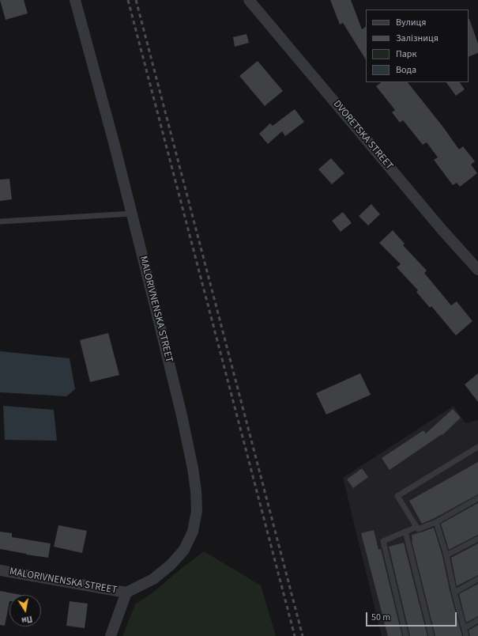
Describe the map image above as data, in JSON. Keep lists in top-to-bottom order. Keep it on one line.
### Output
{"streets":{"street":["DVORETSKA STREET","MALORIVNENSKA STREET"]},"legend":["Вулиця","Залізниця","Парк","Вода"],"scale_bar":"50 m","north":"bottom"}
